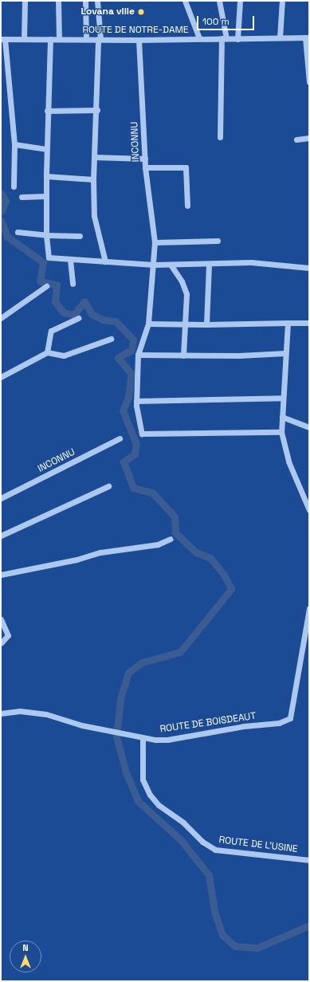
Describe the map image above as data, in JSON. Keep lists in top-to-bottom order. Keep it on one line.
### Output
{"streets":{"street":["ROUTE DE NOTRE-DAME","INCONNU","ROUTE DE BOISDEAUT","ROUTE DE L'USINE"]},"crossings":[["ROUTE DE NOTRE-DAME","INCONNU"],["ROUTE DE BOISDEAUT","ROUTE DE L'USINE"]],"places":["Lovana ville"],"scale_bar":"100 m","north":"top"}
